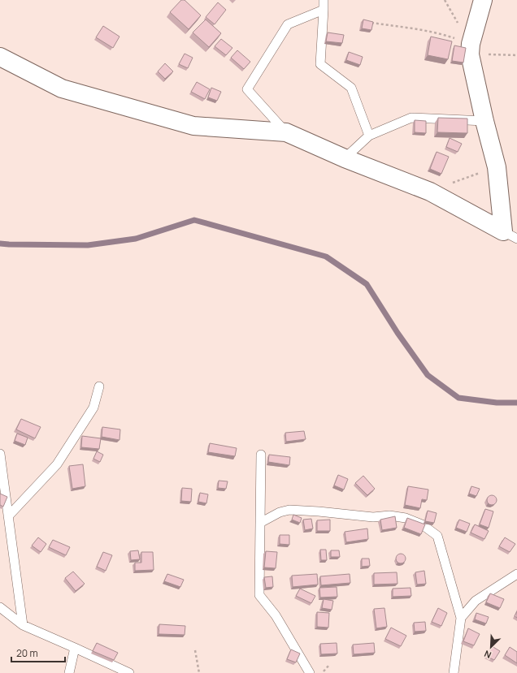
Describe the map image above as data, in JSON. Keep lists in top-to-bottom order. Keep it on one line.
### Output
{"scale_bar":"20 m","north":"bottom left"}
